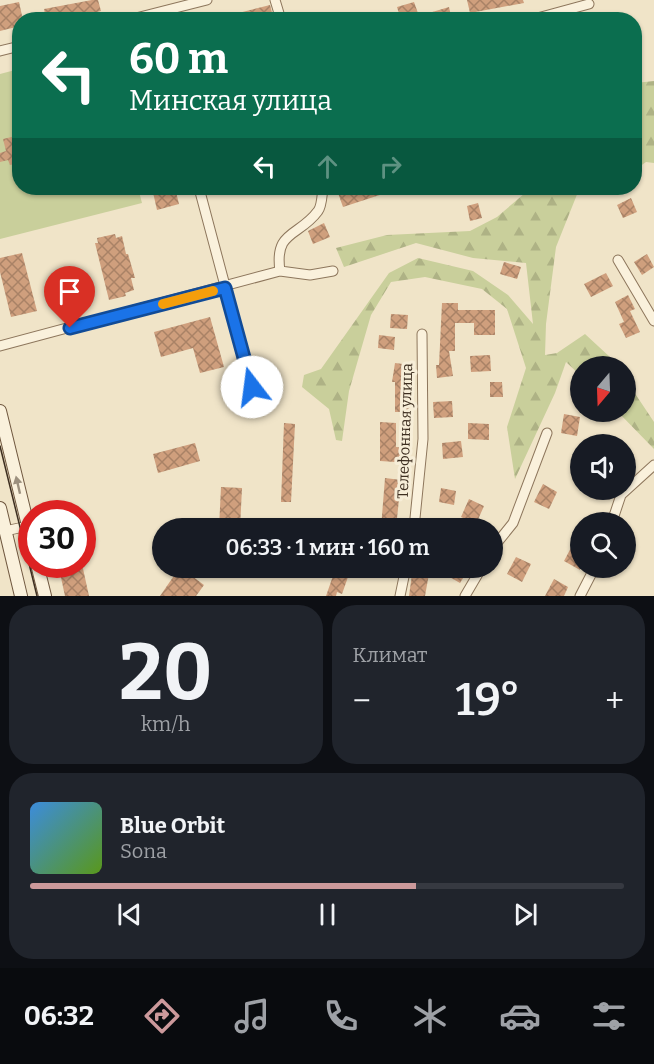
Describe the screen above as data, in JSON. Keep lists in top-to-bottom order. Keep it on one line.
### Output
{"streets":{"street":["Телефонная улица"]},"north":"bottom","page":{"turn":["60 m","Минская улица"],"limit":"30","trip":"06:33 · 1 мин · 160 m","tile":[["20","km/h"],"Климат"],"heat":["−","19°","+"],"song":["Blue Orbit","Sona"],"tabs":"06:32"}}
